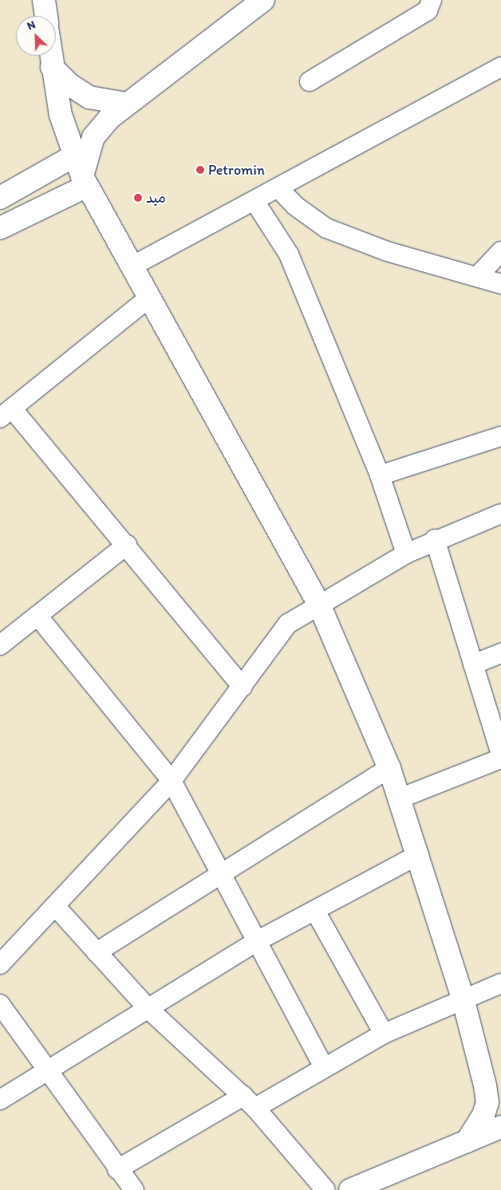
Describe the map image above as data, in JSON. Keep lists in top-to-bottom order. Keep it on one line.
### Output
{"places":["Petromin","ميد"],"north":"top left"}
